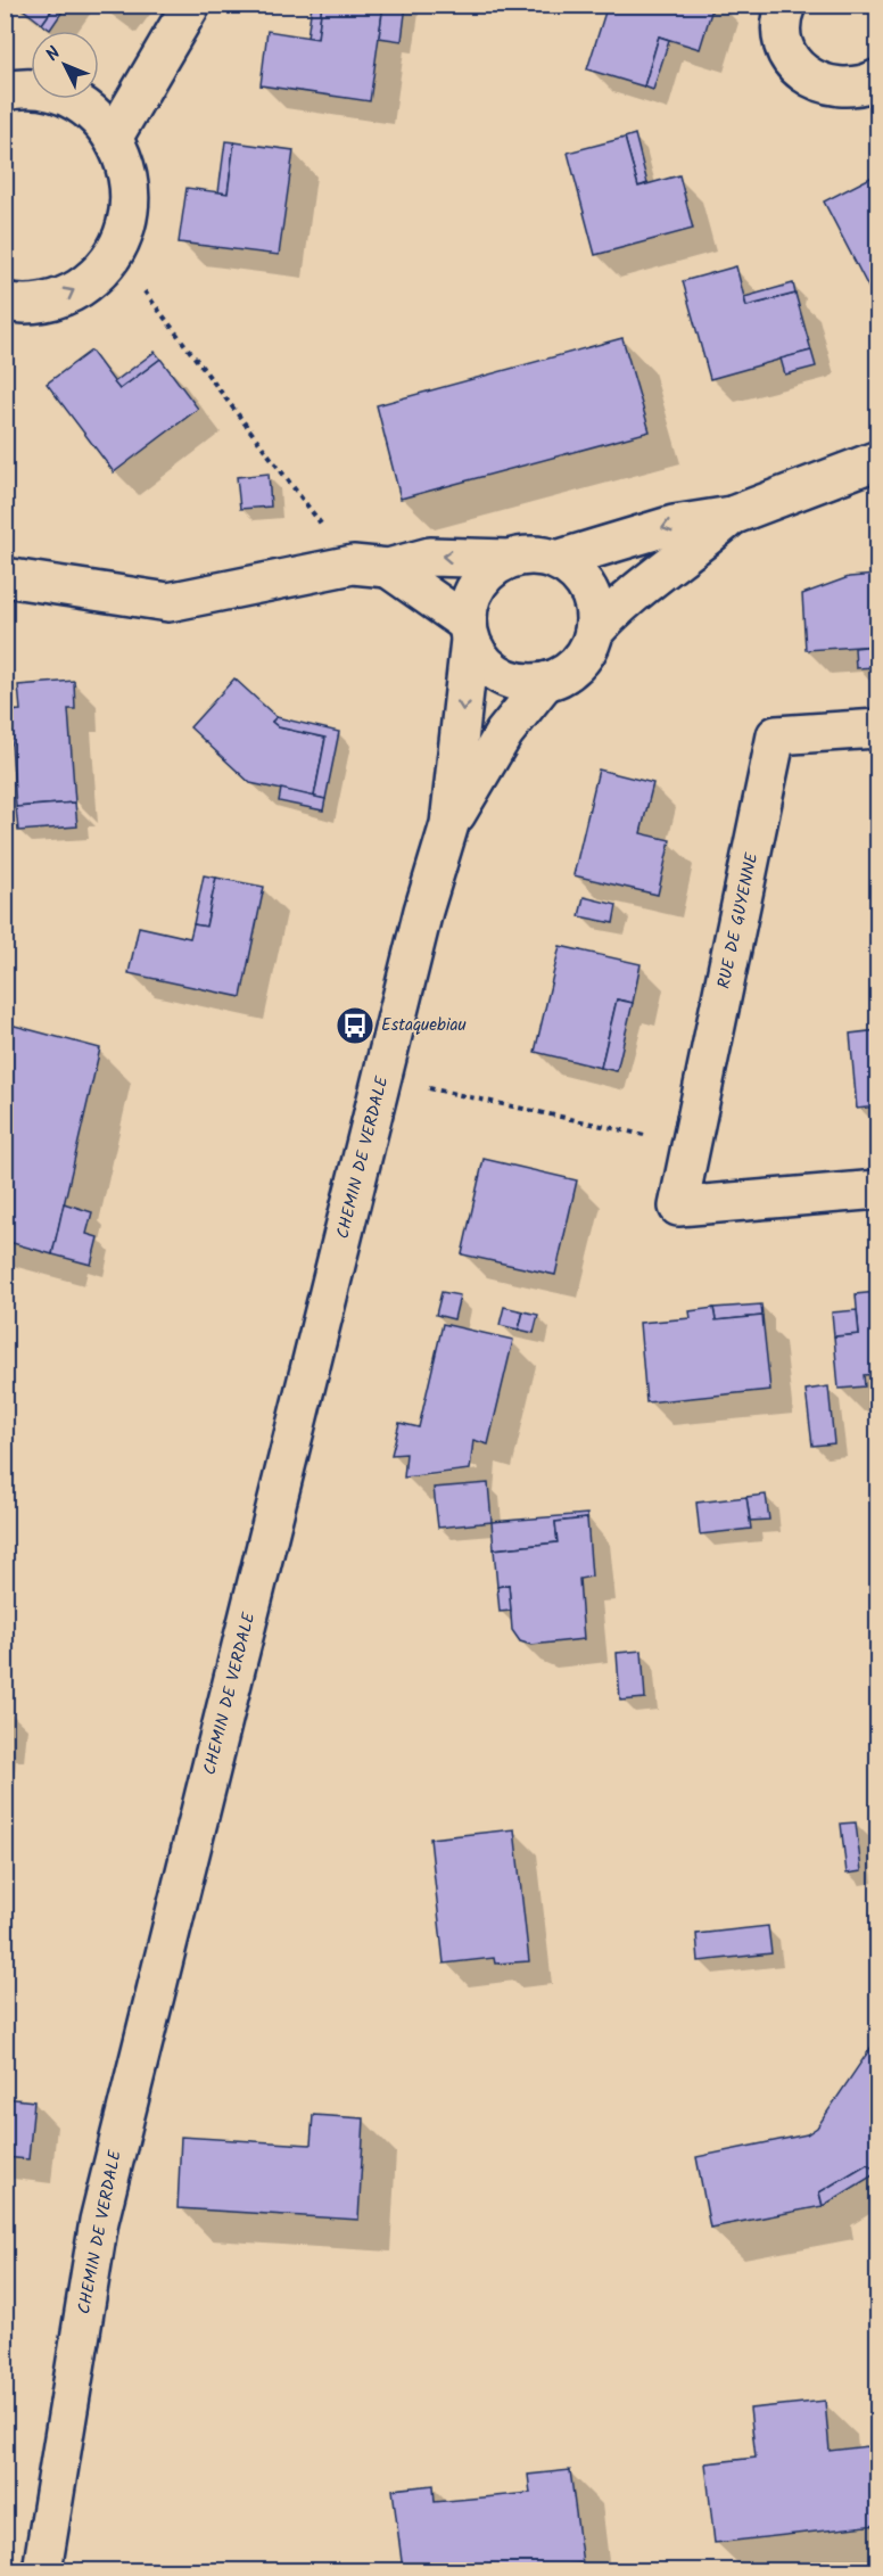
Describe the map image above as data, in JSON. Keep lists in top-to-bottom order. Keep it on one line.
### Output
{"streets":{"street":["RUE DE GUYENNE","CHEMIN DE VERDALE"]},"places":{"bus stop":["Estaquebiau"]},"north":"top left"}
